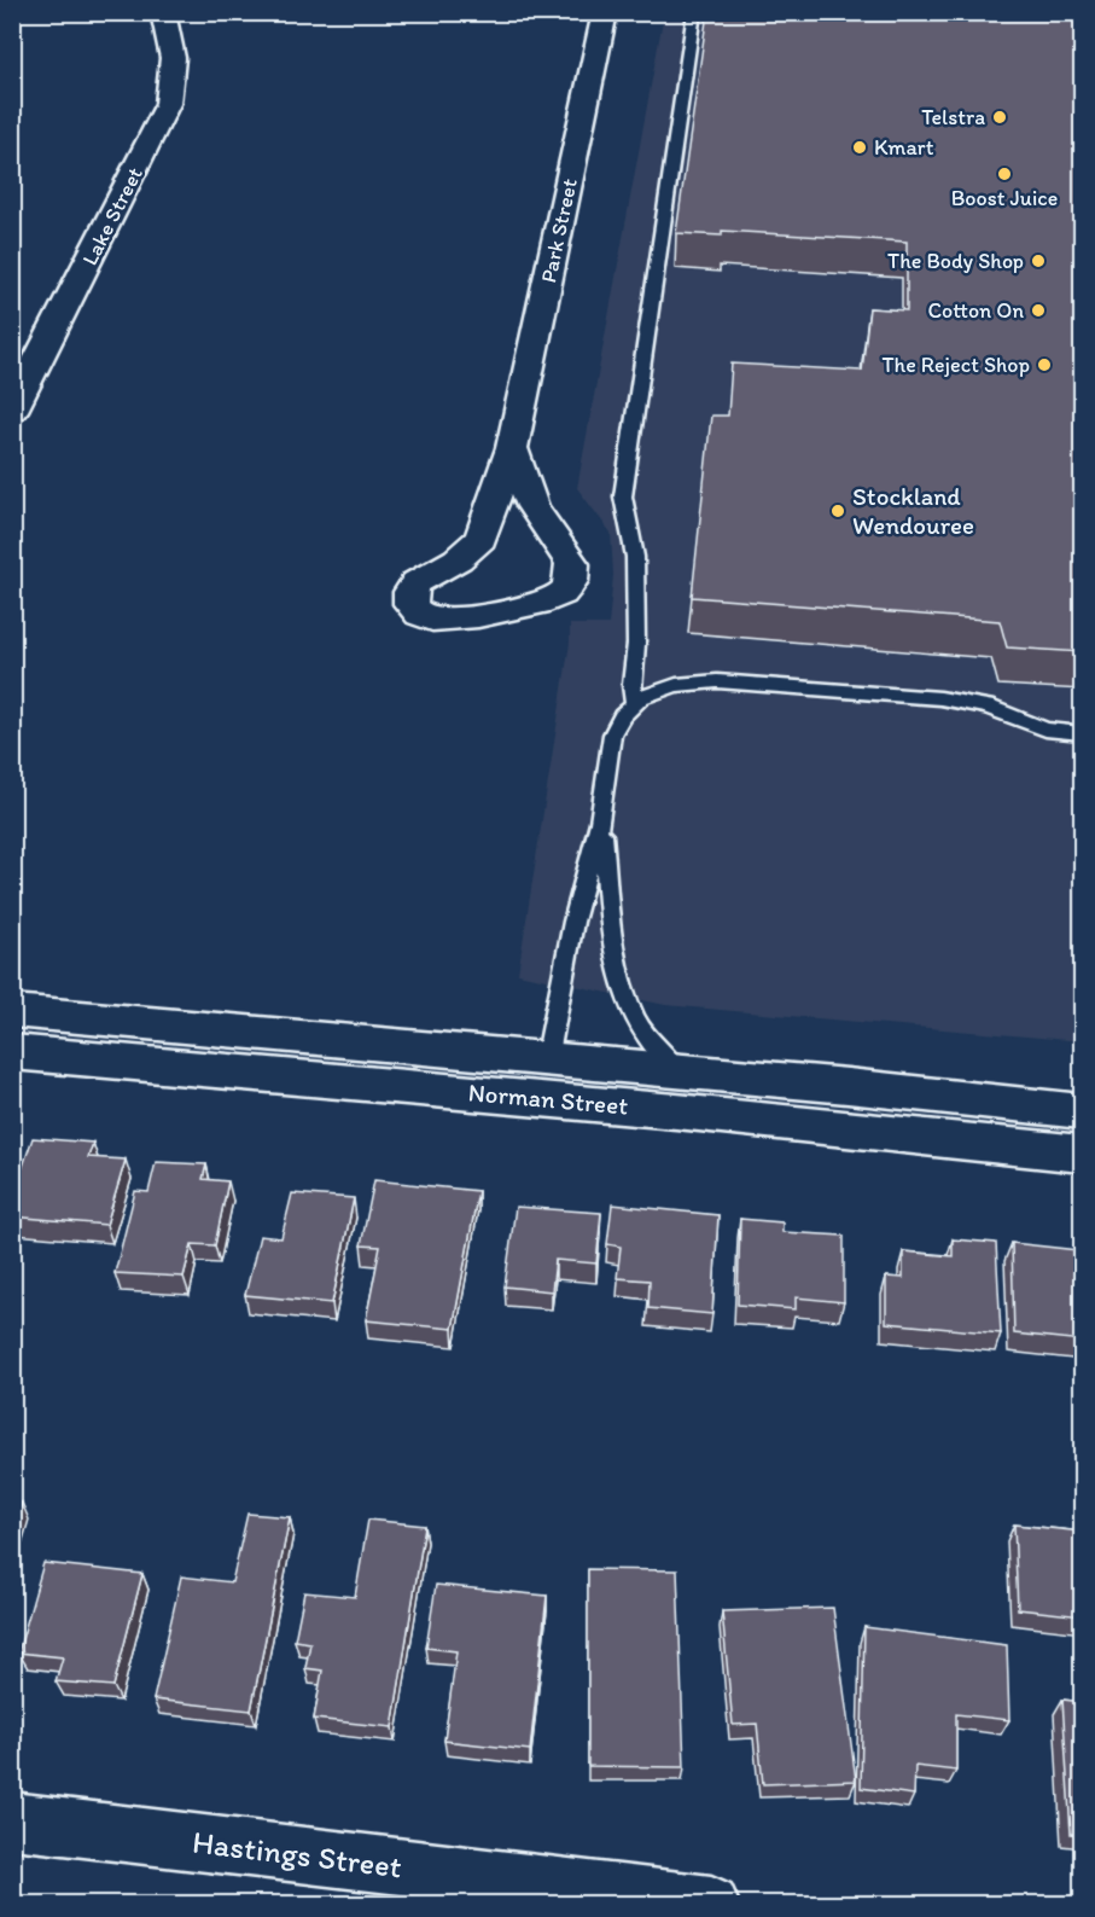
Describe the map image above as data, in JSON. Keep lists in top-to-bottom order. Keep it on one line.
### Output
{"streets":{"street":["Lake Street","Park Street","Norman Street","Hastings Street"]},"places":["Telstra","Kmart","Boost Juice","The Body Shop","Cotton On","The Reject Shop","Stockland Wendouree"]}
